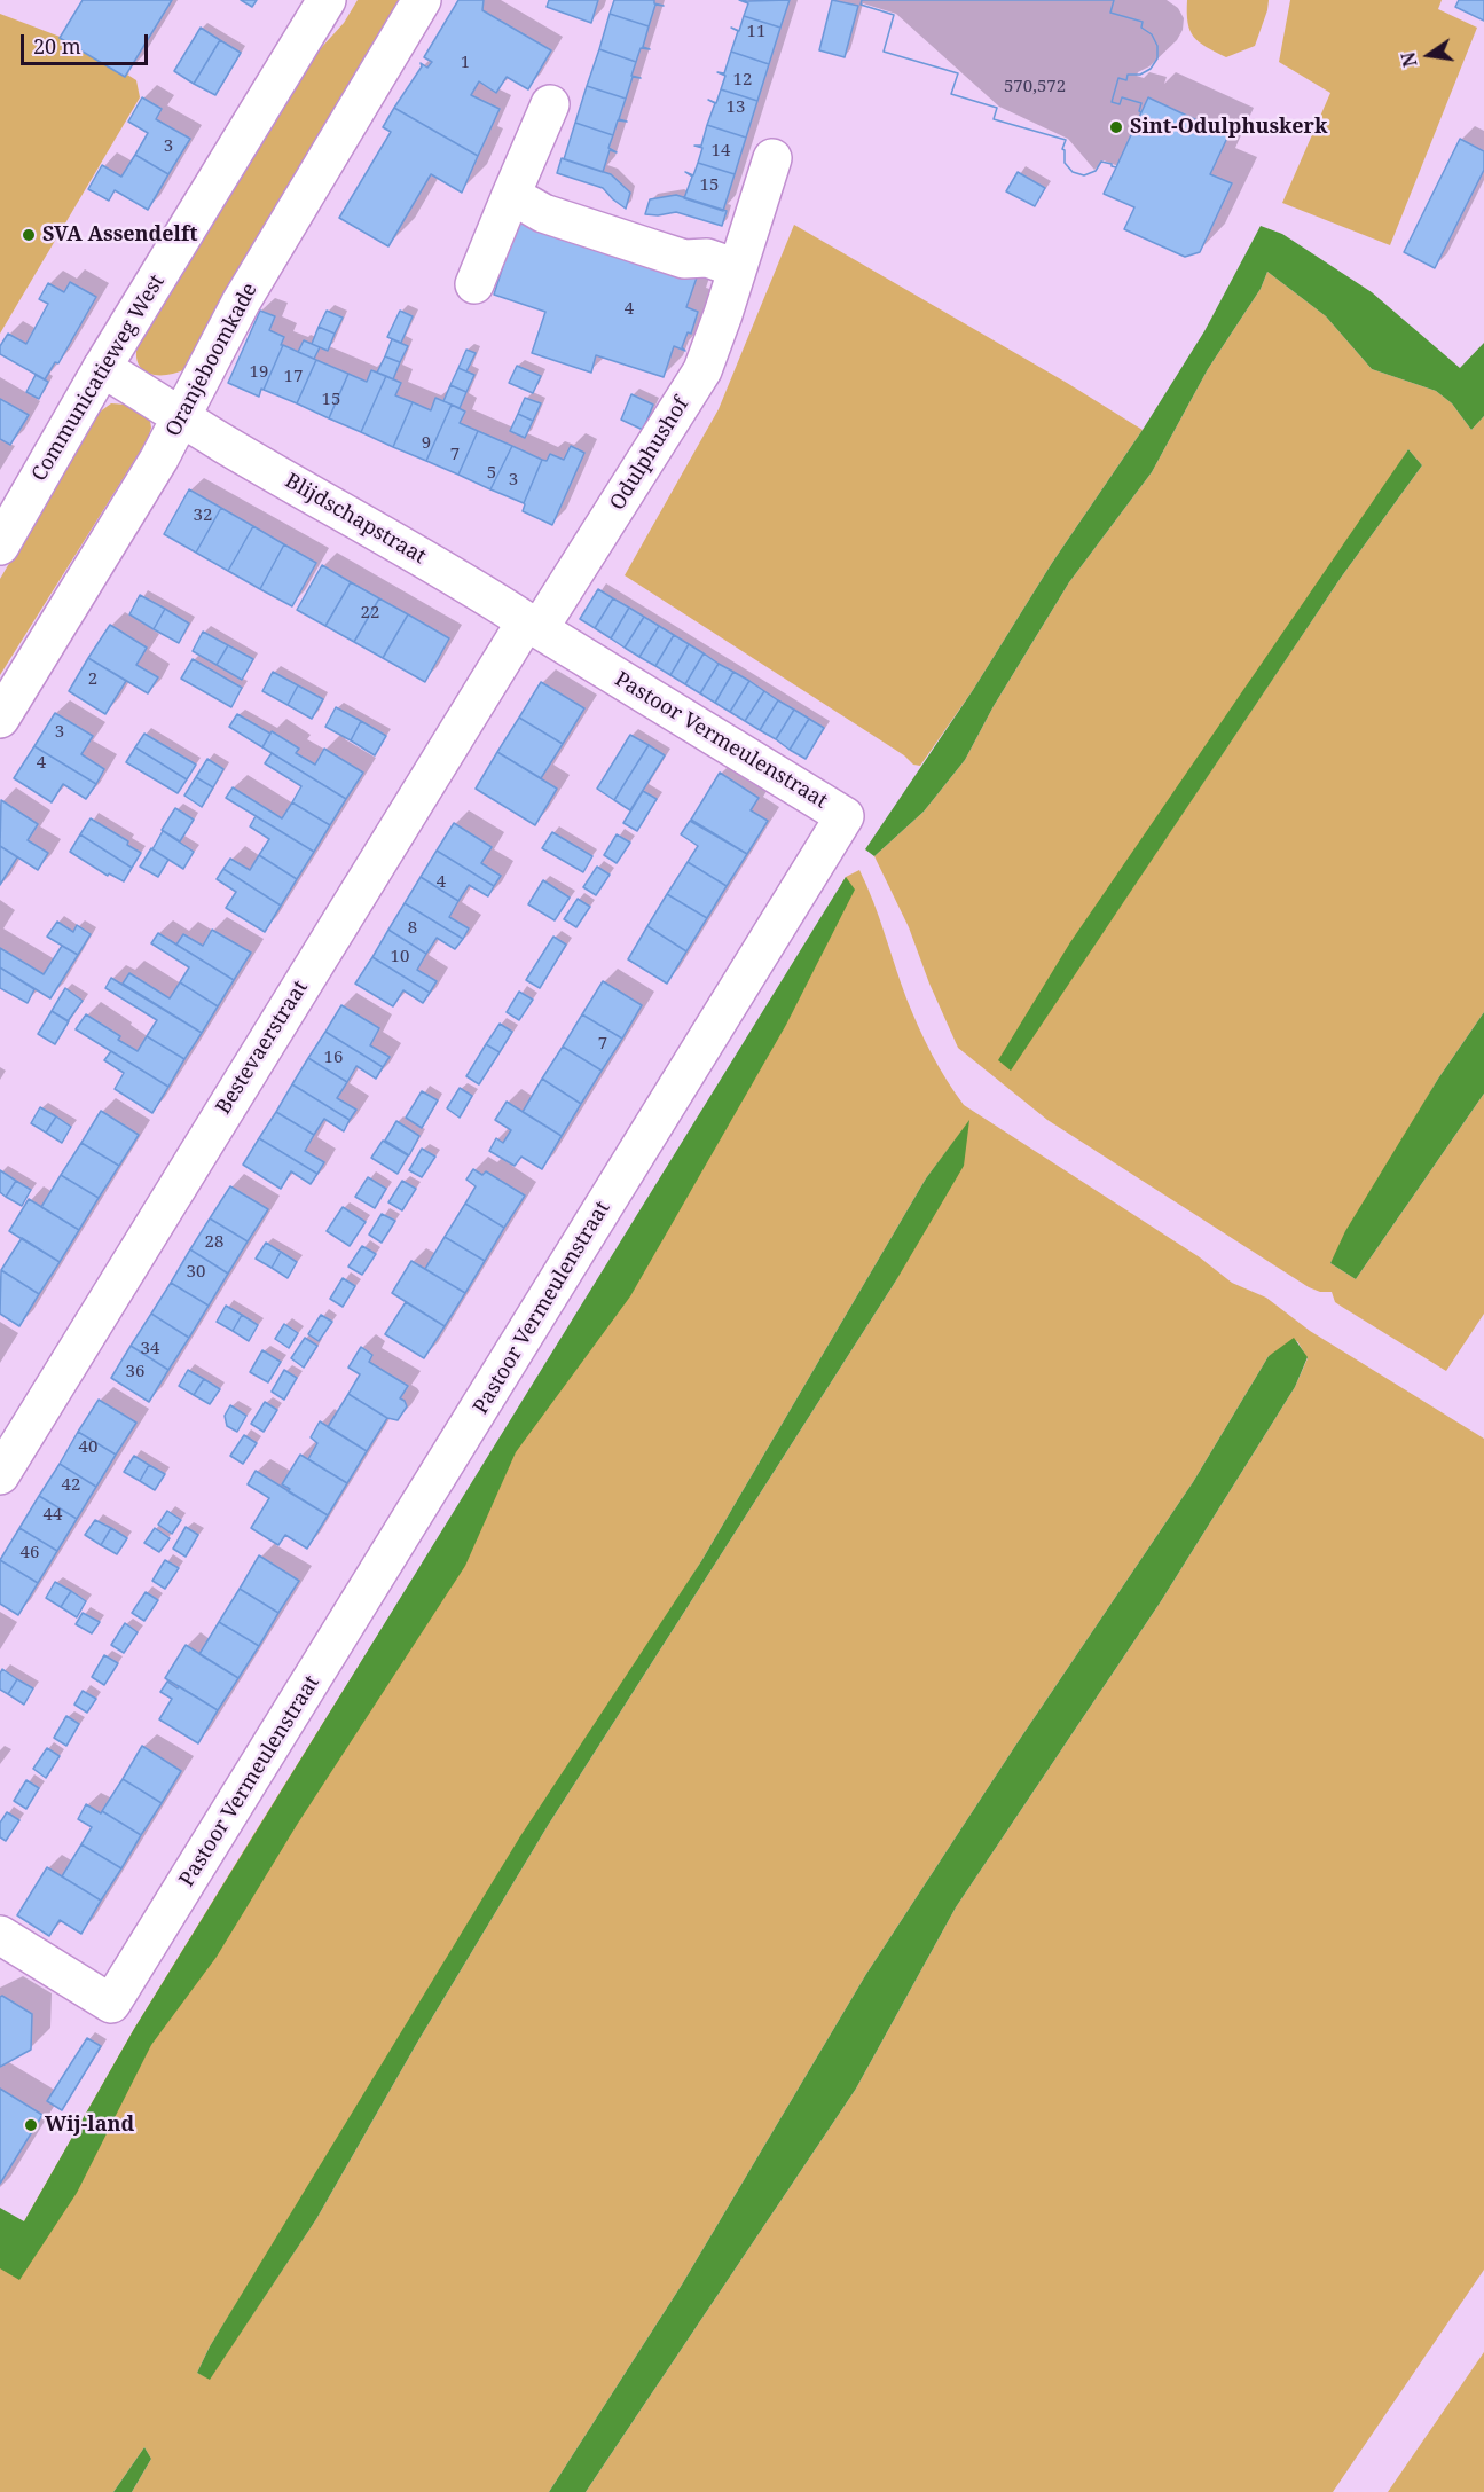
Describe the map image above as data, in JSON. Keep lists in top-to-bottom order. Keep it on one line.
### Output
{"streets":{"street":["Oranjeboomkade","Communicatieweg West","Odulphushof","Blijdschapstraat","Pastoor Vermeulenstraat","Bestevaerstraat"]},"crossings":[["Oranjeboomkade","Blijdschapstraat"],["Communicatieweg West","Blijdschapstraat"],["Odulphushof","Blijdschapstraat"],["Odulphushof","Pastoor Vermeulenstraat"],["Odulphushof","Bestevaerstraat"],["Blijdschapstraat","Pastoor Vermeulenstraat"],["Blijdschapstraat","Bestevaerstraat"],["Pastoor Vermeulenstraat","Bestevaerstraat"]],"places":["Sint-Odulphuskerk","SVA Assendelft","Wij-land"],"house_numbers":["11","1","12","570,572","13","3","14","15","4","19","17","15","9","7","5","3","32","22","2","3","4","4","8","10","7","16","28","30","34","36","40","42","44","46"],"scale_bar":"20 m","north":"left"}
